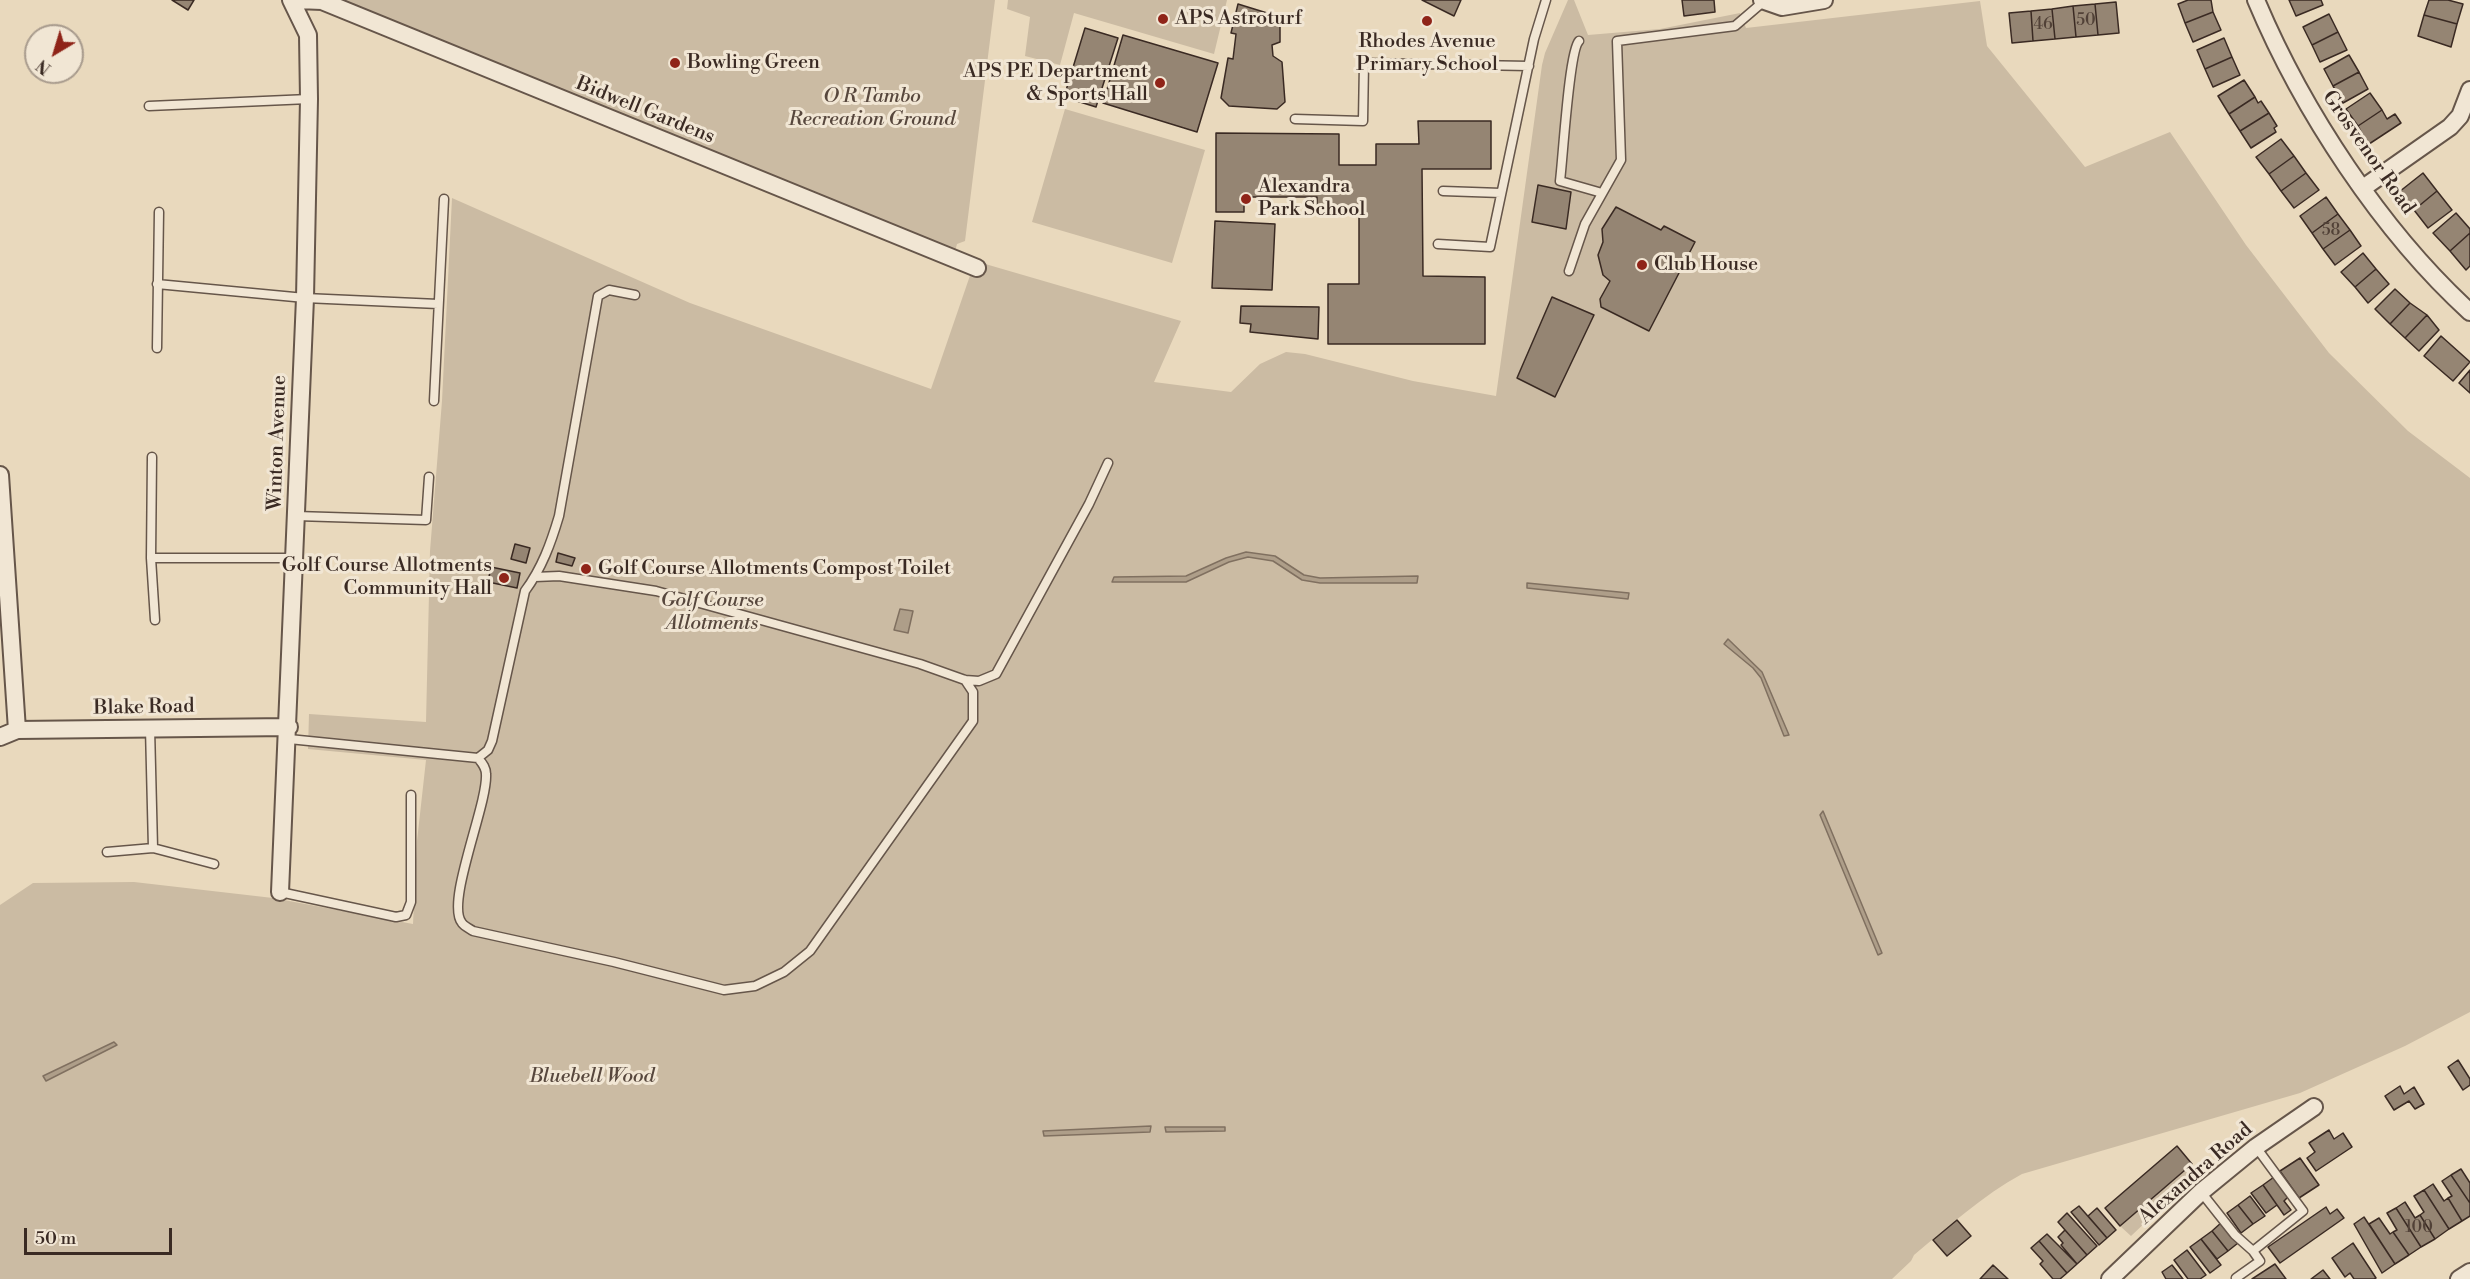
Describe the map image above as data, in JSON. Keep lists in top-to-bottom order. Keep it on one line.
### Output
{"streets":{"street":["Bidwell Gardens","Grosvenor Road","Winton Avenue","Blake Road","Alexandra Road"]},"crossings":[["Winton Avenue","Blake Road"]],"parks":["O R Tambo Recreation Ground","Golf Course Allotments","Bluebell Wood"],"places":["APS Astroturf","Rhodes Avenue Primary School","Bowling Green","APS PE Department & Sports Hall","Alexandra Park School","Club House","Golf Course Allotments Compost Toilet","Golf Course Allotments Community Hall"],"house_numbers":["50","46","58","100"],"scale_bar":"50 m","north":"bottom left"}
